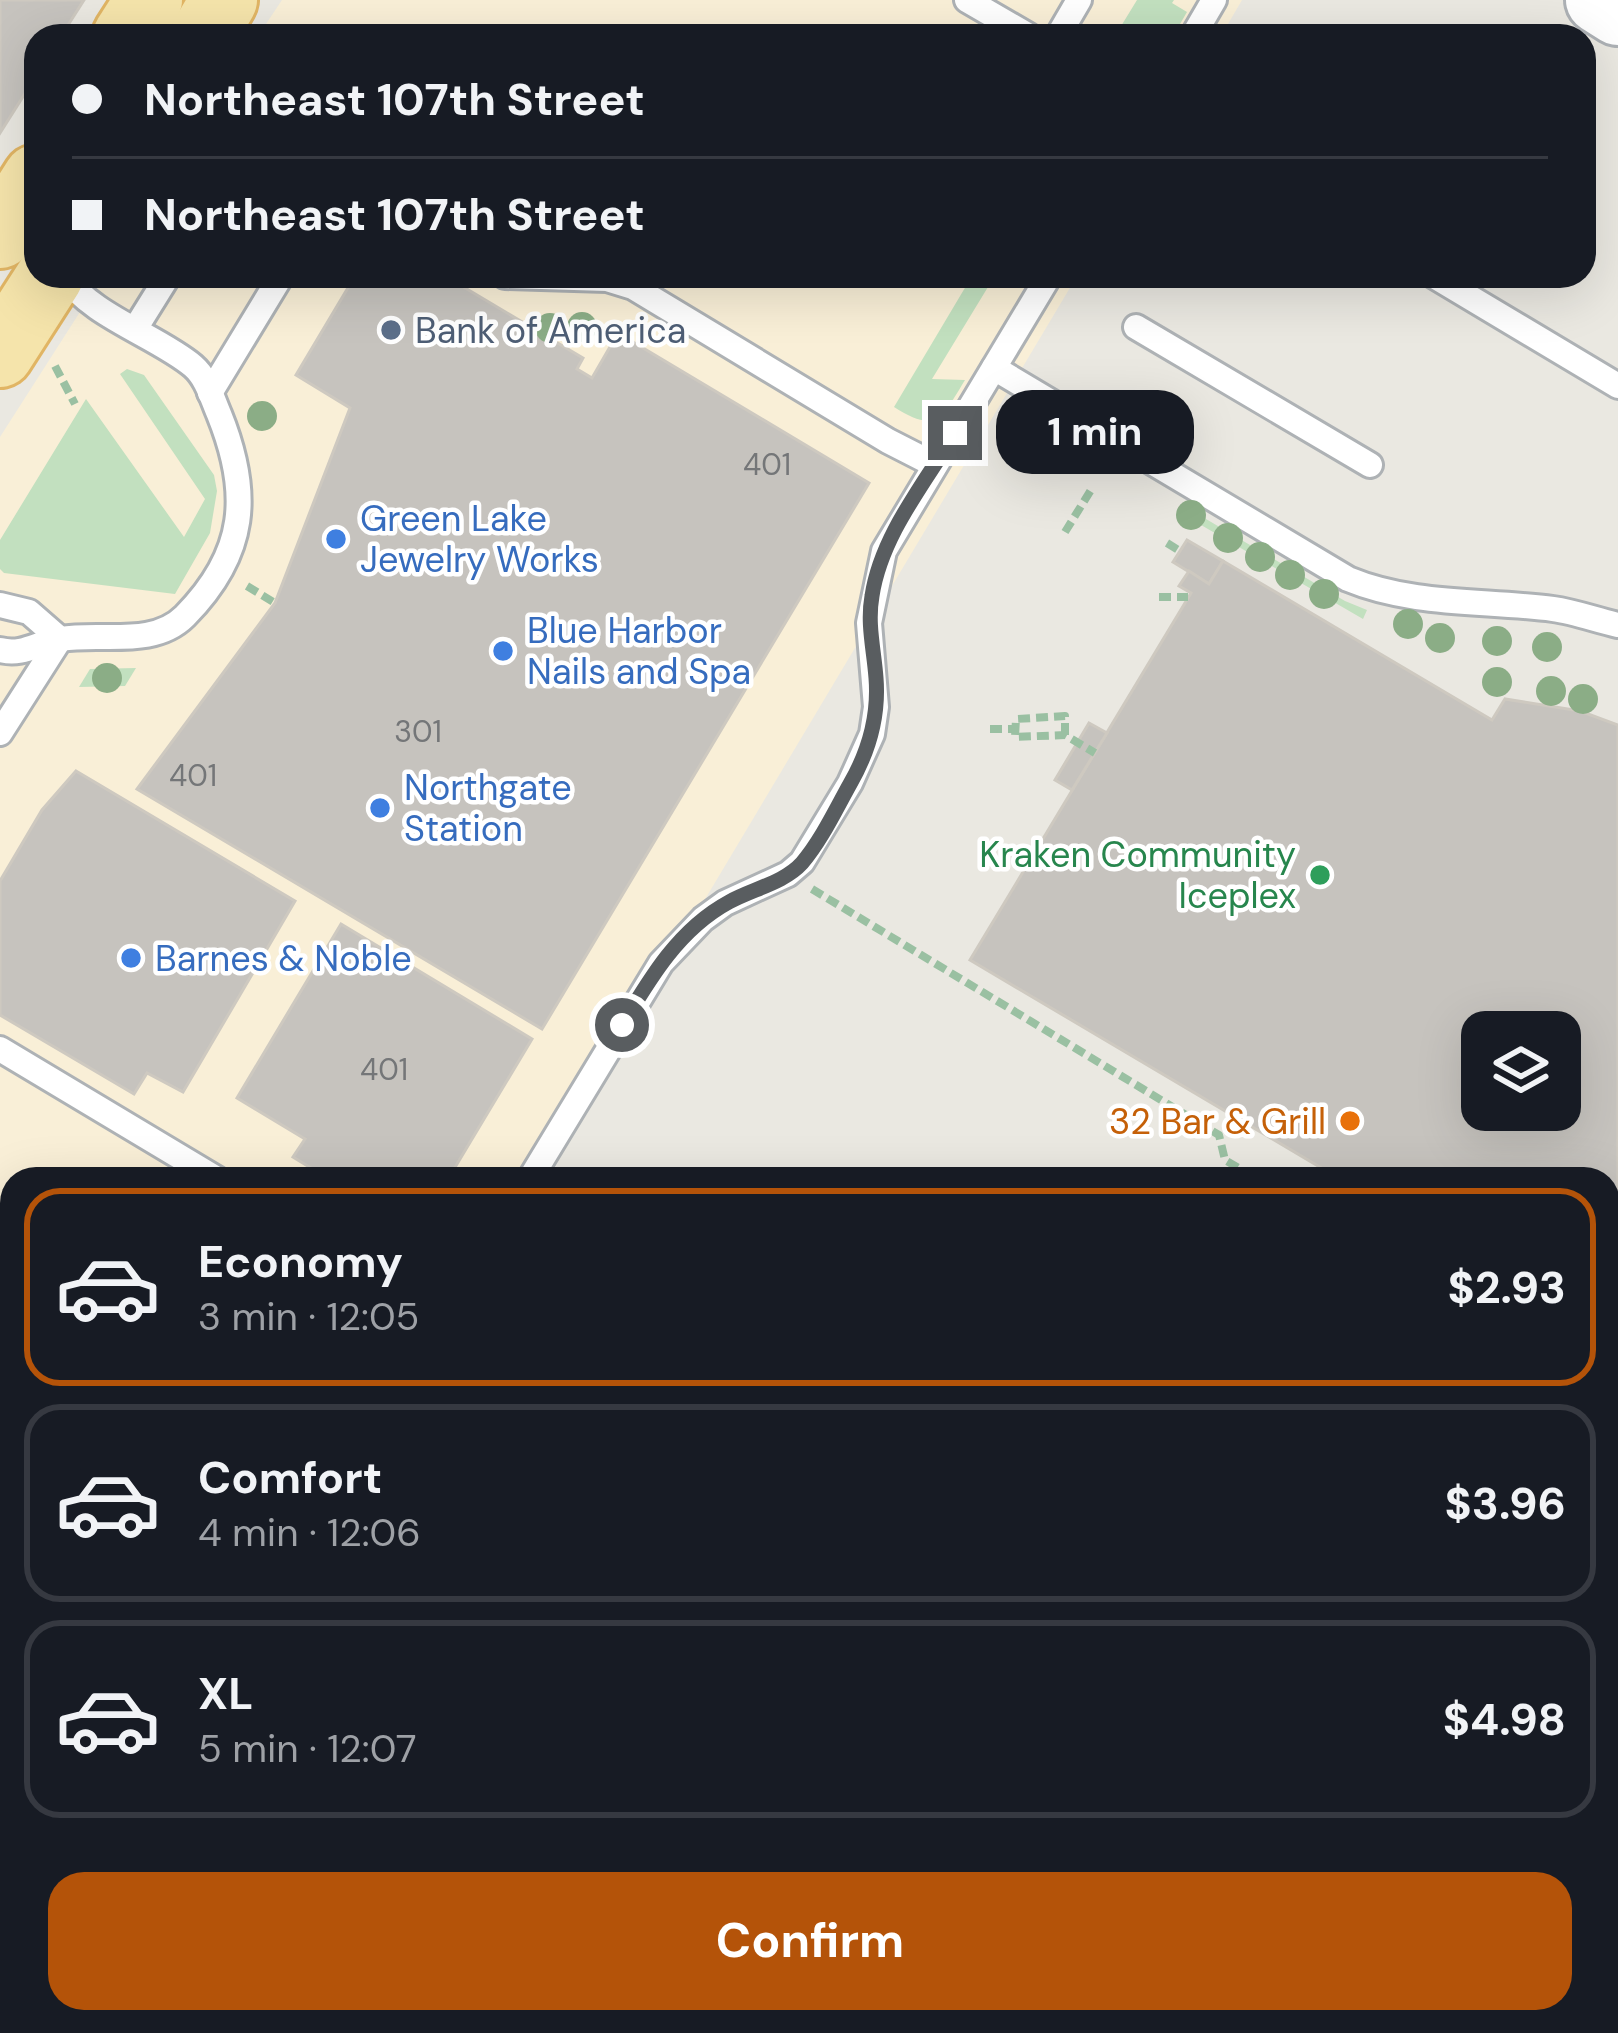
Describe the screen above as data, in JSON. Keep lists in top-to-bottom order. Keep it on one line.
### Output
{"places":["Bank of America","Green Lake Jewelry Works","Blue Harbor Nails and Spa","Northgate Station","Kraken Community Iceplex","Barnes & Noble","32 Bar & Grill"],"house_numbers":["401","301","401","401"],"page":{"banner":["Northeast 107th Street","Northeast 107th Street"],"bubble":"1 min","list":[{"name":"Economy","note":"3 min · 12:05","value":"$2.93"},{"name":"Comfort","note":"4 min · 12:06","value":"$3.96"},{"name":"XL","note":"5 min · 12:07","value":"$4.98"}],"buttons":"Confirm"}}
